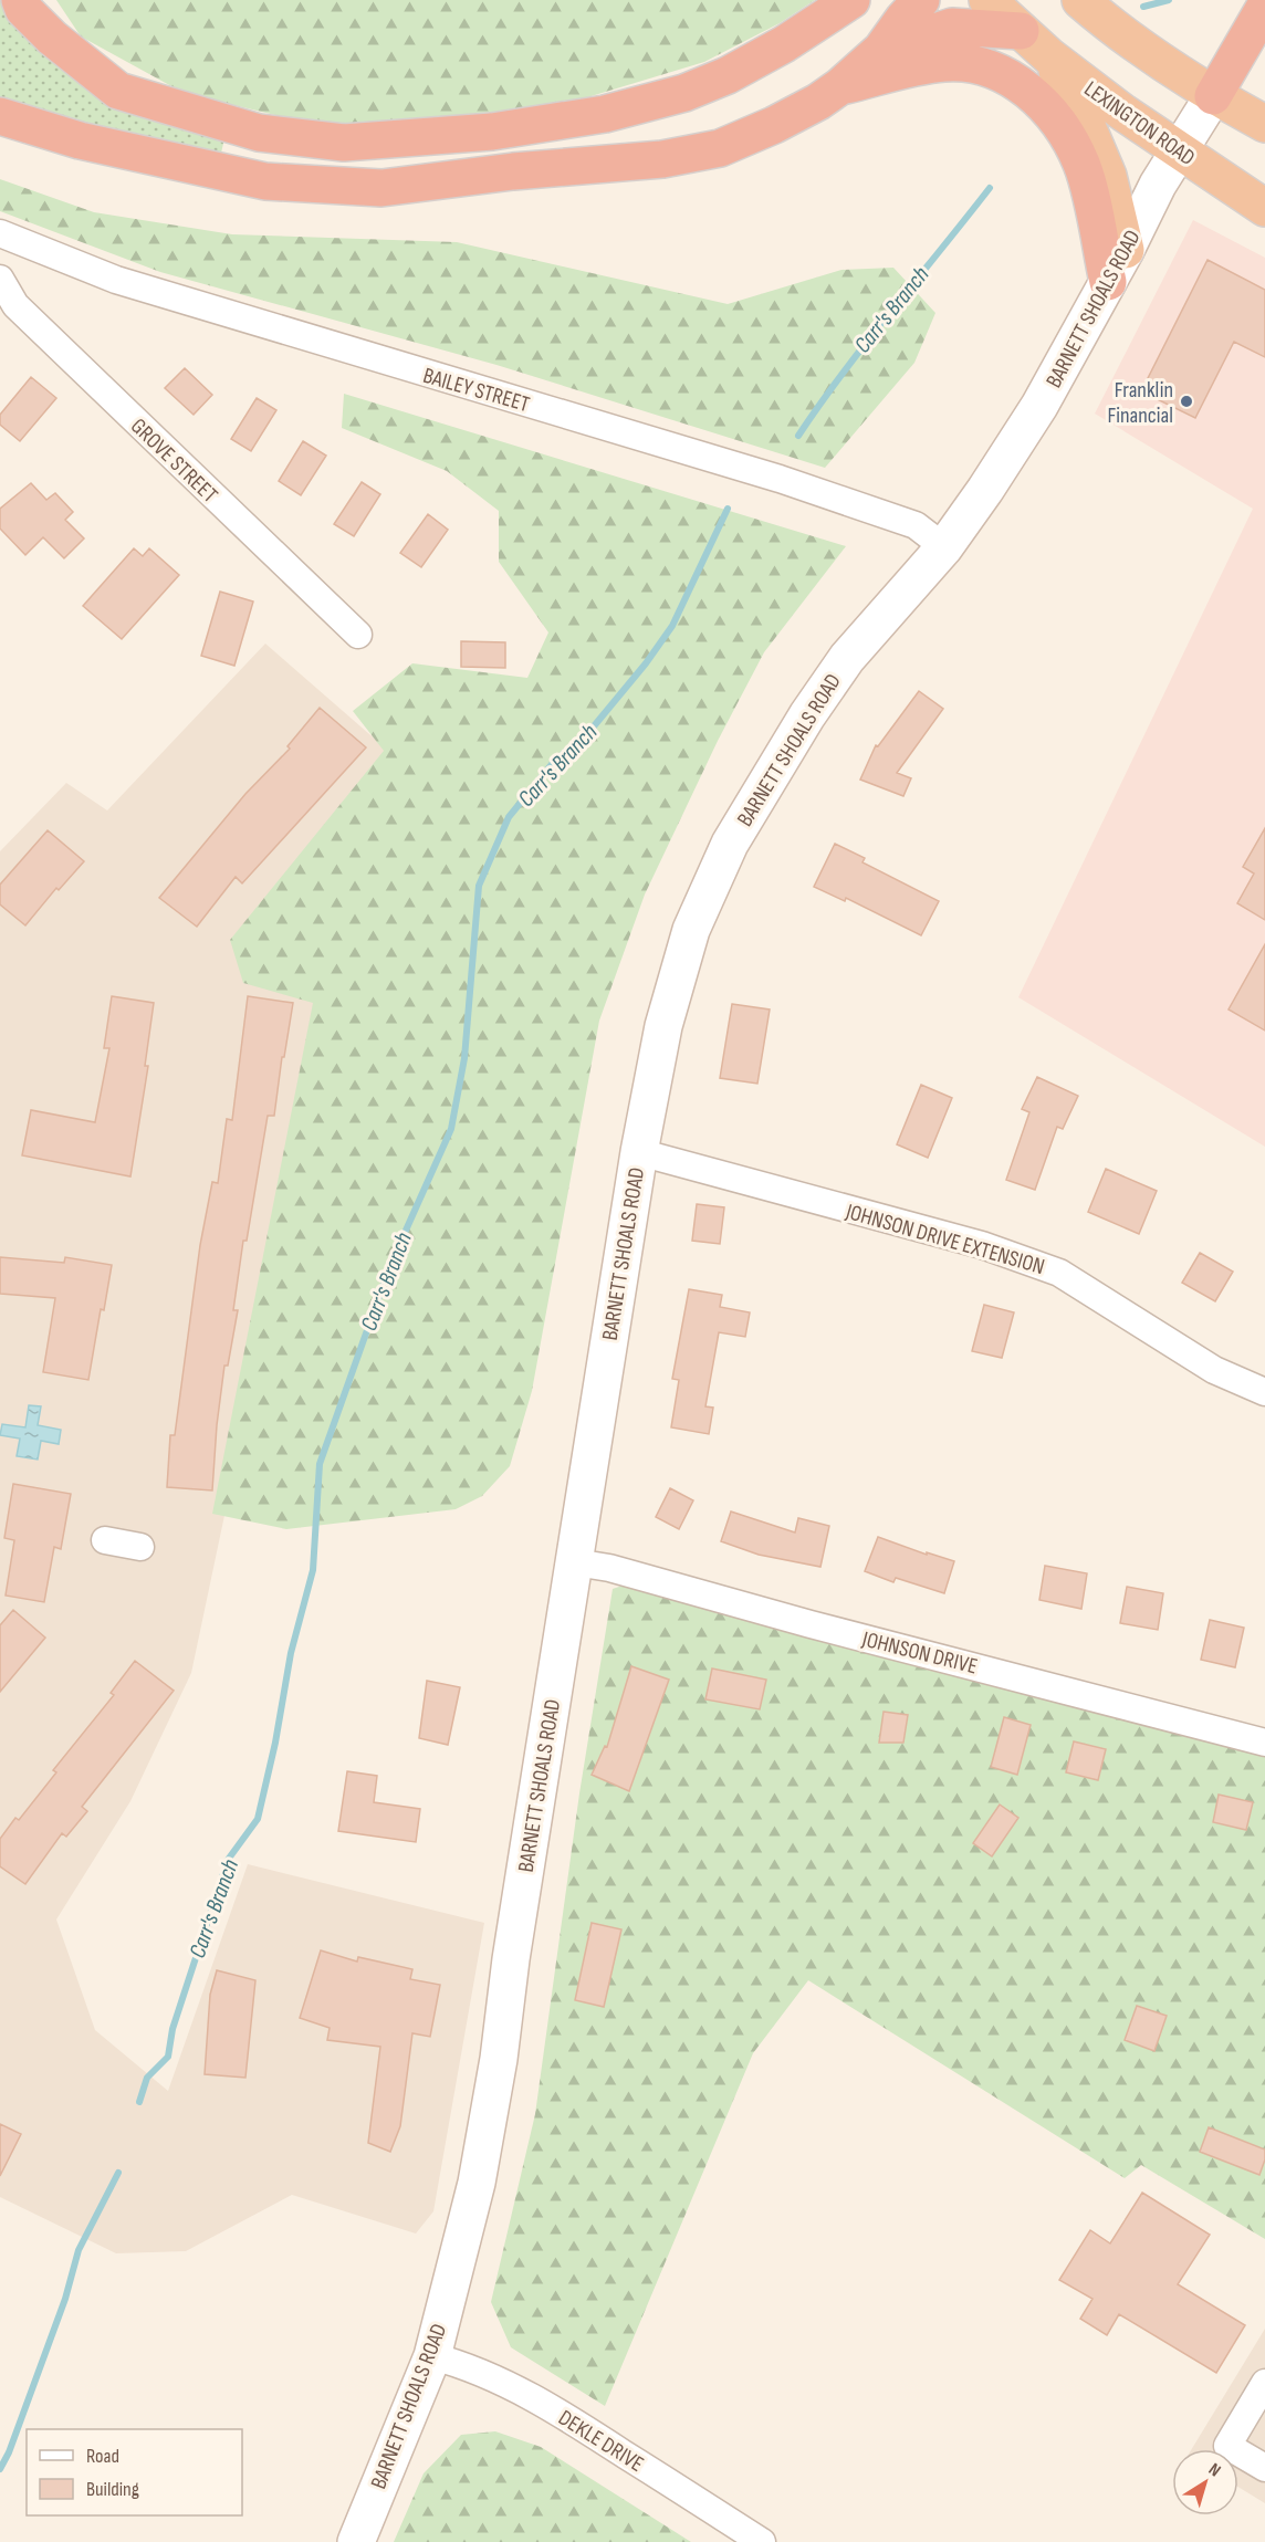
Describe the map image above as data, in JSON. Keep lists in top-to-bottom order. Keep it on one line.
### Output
{"streets":{"highway":["LEXINGTON ROAD"],"main road":["BARNETT SHOALS ROAD"],"street":["BAILEY STREET","GROVE STREET","JOHNSON DRIVE EXTENSION","JOHNSON DRIVE","DEKLE DRIVE"]},"crossings":[["LEXINGTON ROAD","BARNETT SHOALS ROAD"],["BARNETT SHOALS ROAD","BAILEY STREET"],["BARNETT SHOALS ROAD","JOHNSON DRIVE EXTENSION"],["BARNETT SHOALS ROAD","JOHNSON DRIVE"],["BARNETT SHOALS ROAD","DEKLE DRIVE"]],"water":["Carr's Branch"],"places":["Franklin Financial"],"legend":["Road","Building"],"north":"top right"}
